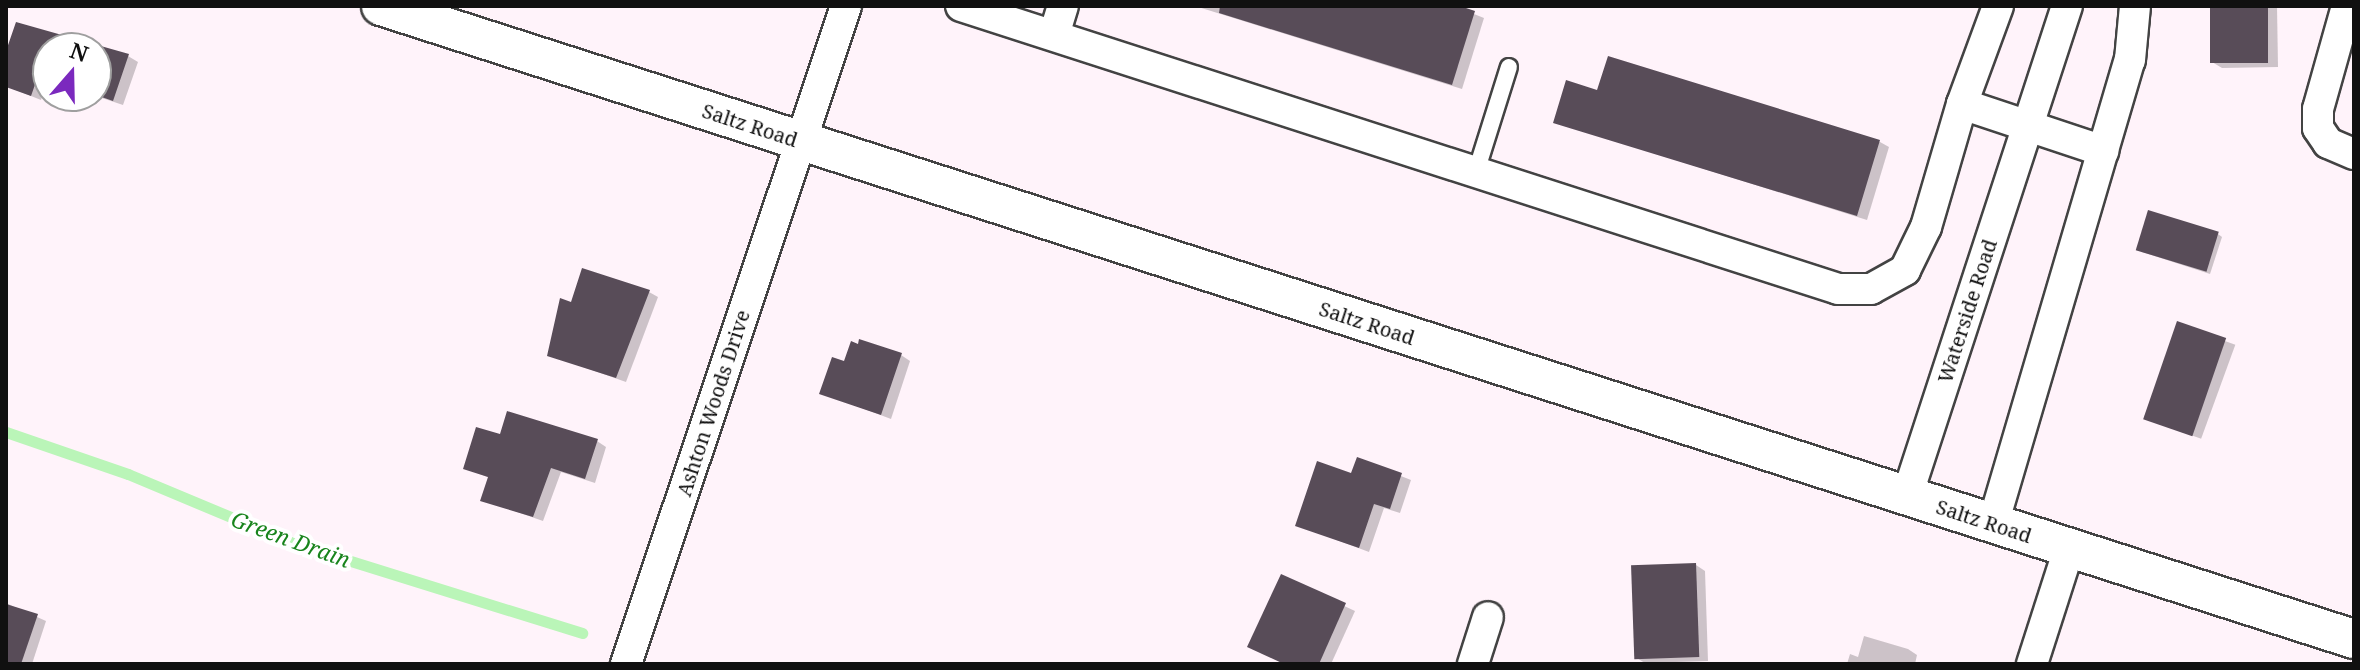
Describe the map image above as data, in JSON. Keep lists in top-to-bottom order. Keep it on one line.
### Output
{"streets":{"street":["Saltz Road","Waterside Road","Ashton Woods Drive"]},"crossings":[["Saltz Road","Waterside Road"],["Saltz Road","Ashton Woods Drive"]],"water":["Green Drain"],"north":"top"}
